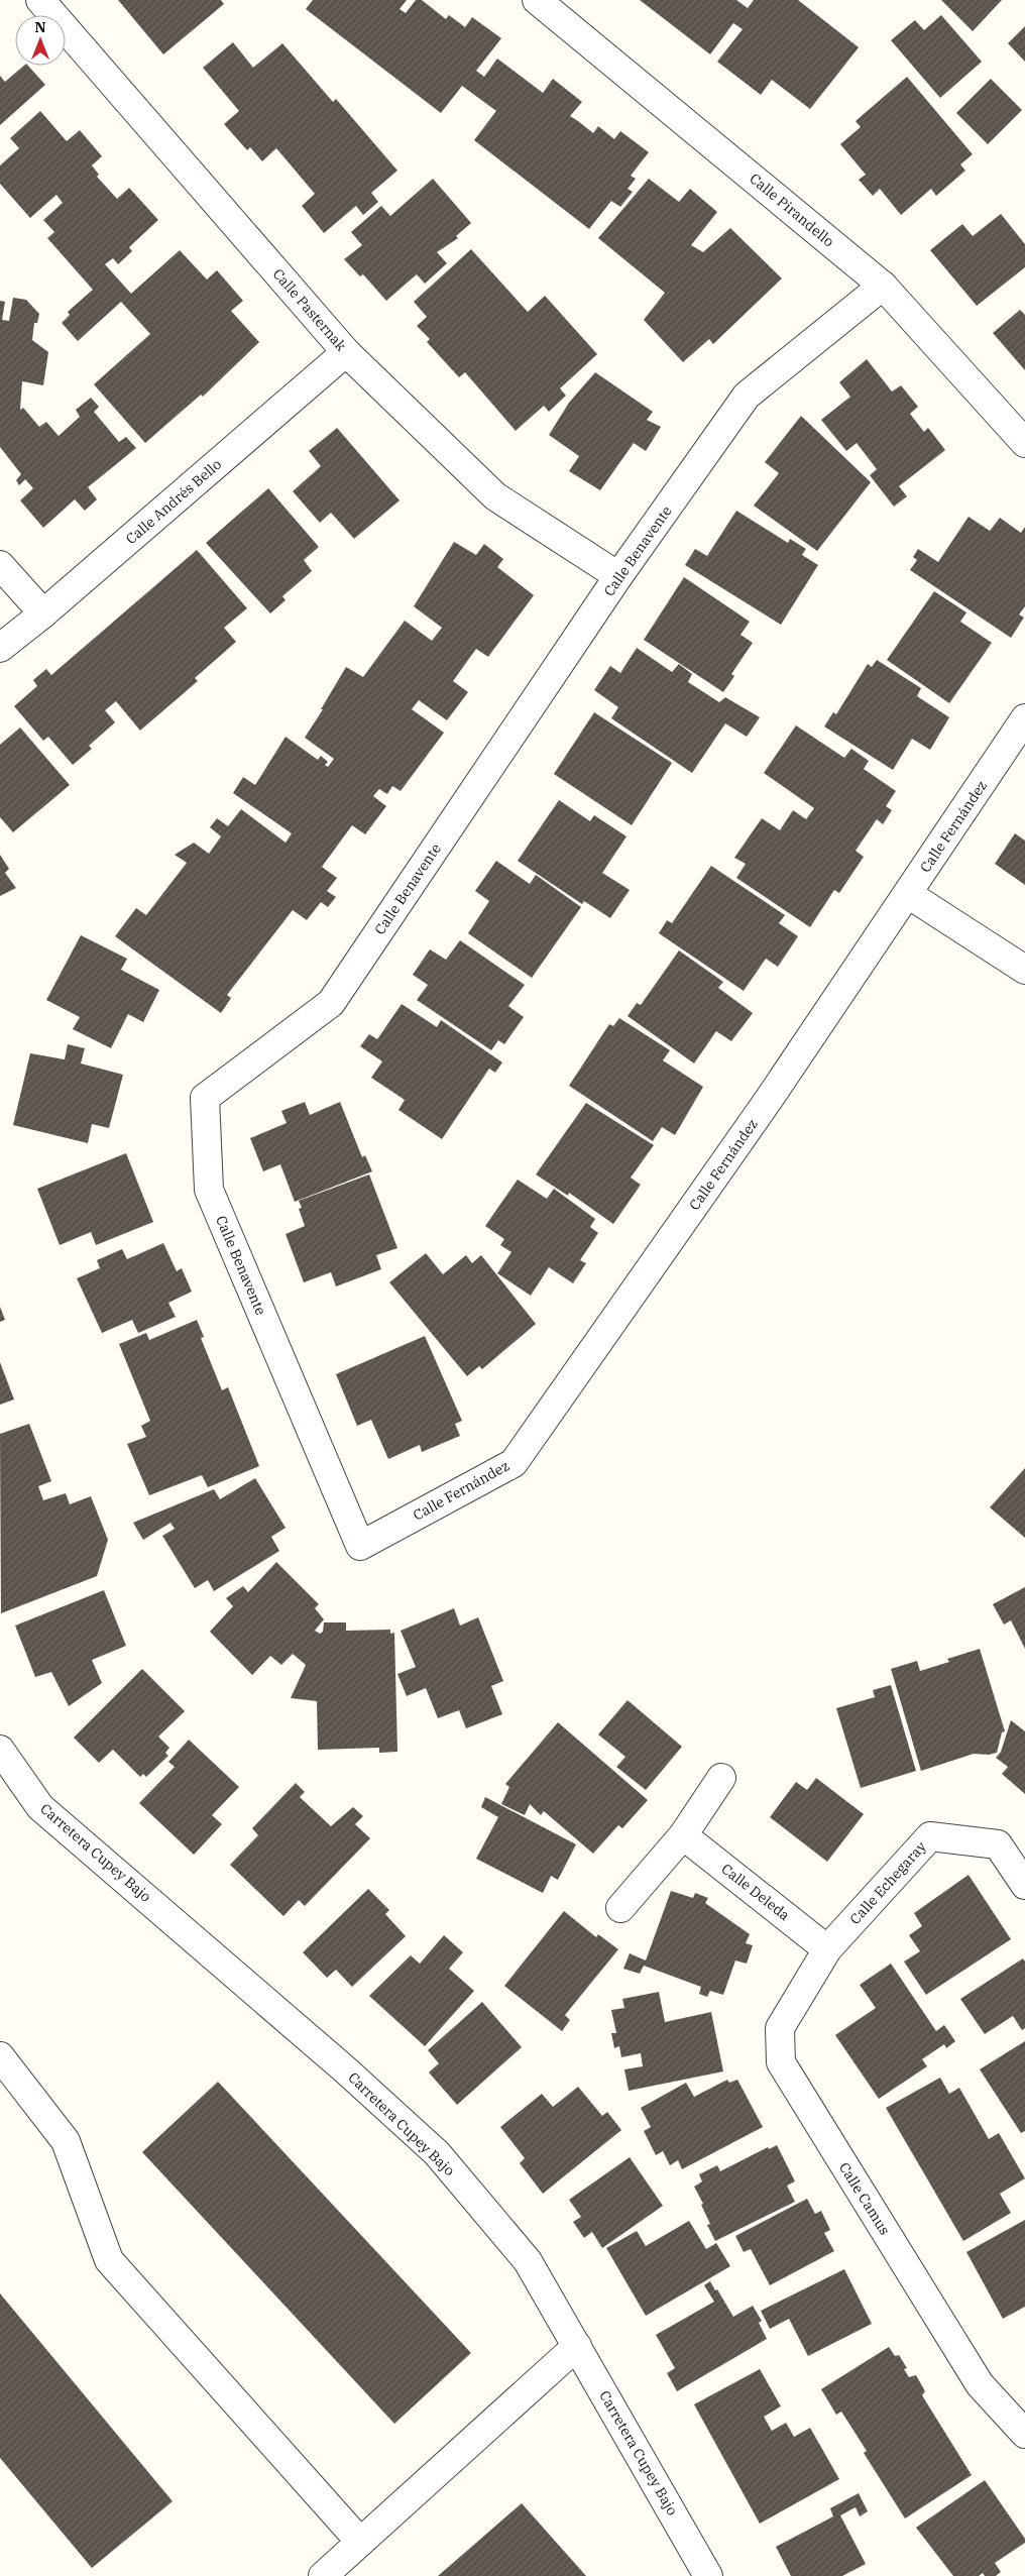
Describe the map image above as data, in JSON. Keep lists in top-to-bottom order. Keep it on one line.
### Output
{"streets":{"street":["Calle Pirandello","Calle Pasternak","Calle Andrés Bello","Calle Benavente","Calle Fernández","Carretera Cupey Bajo","Calle Echegaray","Calle Deleda","Calle Camus"]},"crossings":[["Calle Pirandello","Calle Benavente"],["Calle Pasternak","Calle Andrés Bello"],["Calle Pasternak","Calle Benavente"],["Calle Benavente","Calle Fernández"],["Calle Echegaray","Calle Deleda"],["Calle Echegaray","Calle Camus"],["Calle Deleda","Calle Camus"]],"north":"top"}
